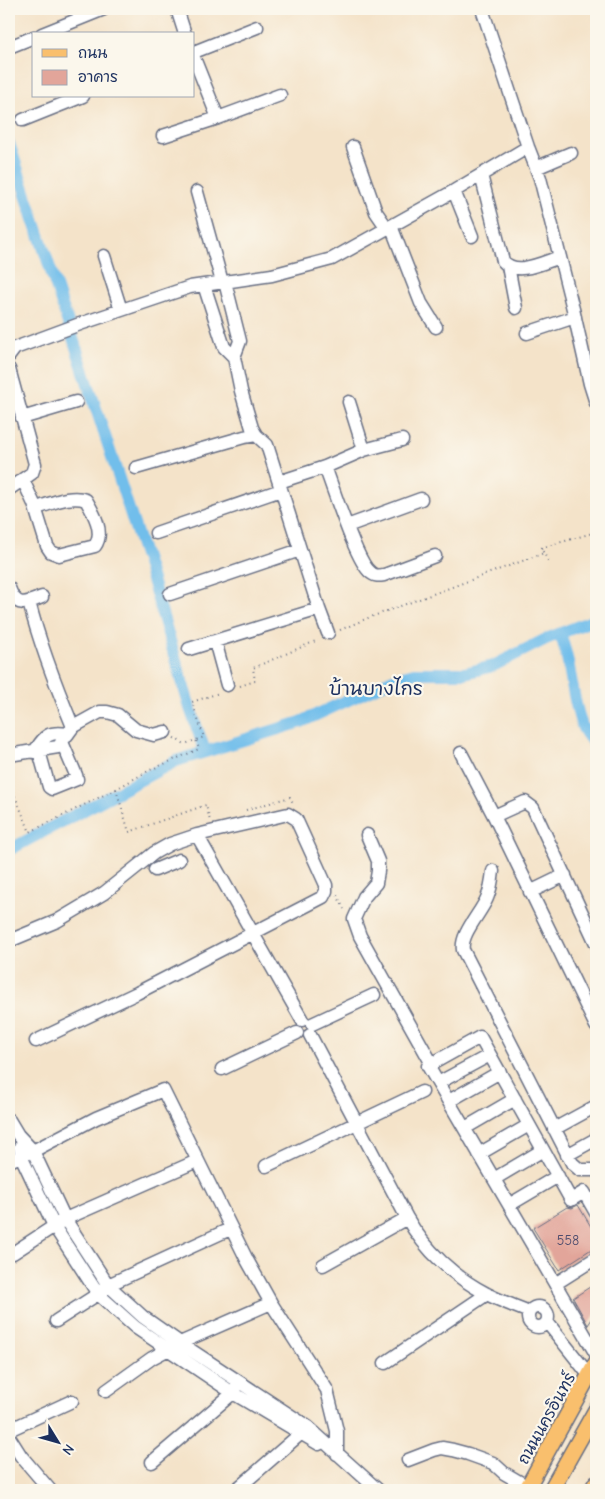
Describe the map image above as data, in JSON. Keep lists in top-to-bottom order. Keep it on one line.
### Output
{"streets":{"main road":["ถนนนครอินทร์"]},"districts":["บ้านบางไกร"],"house_numbers":["558"],"legend":["ถนน","อาคาร"],"north":"bottom right"}
